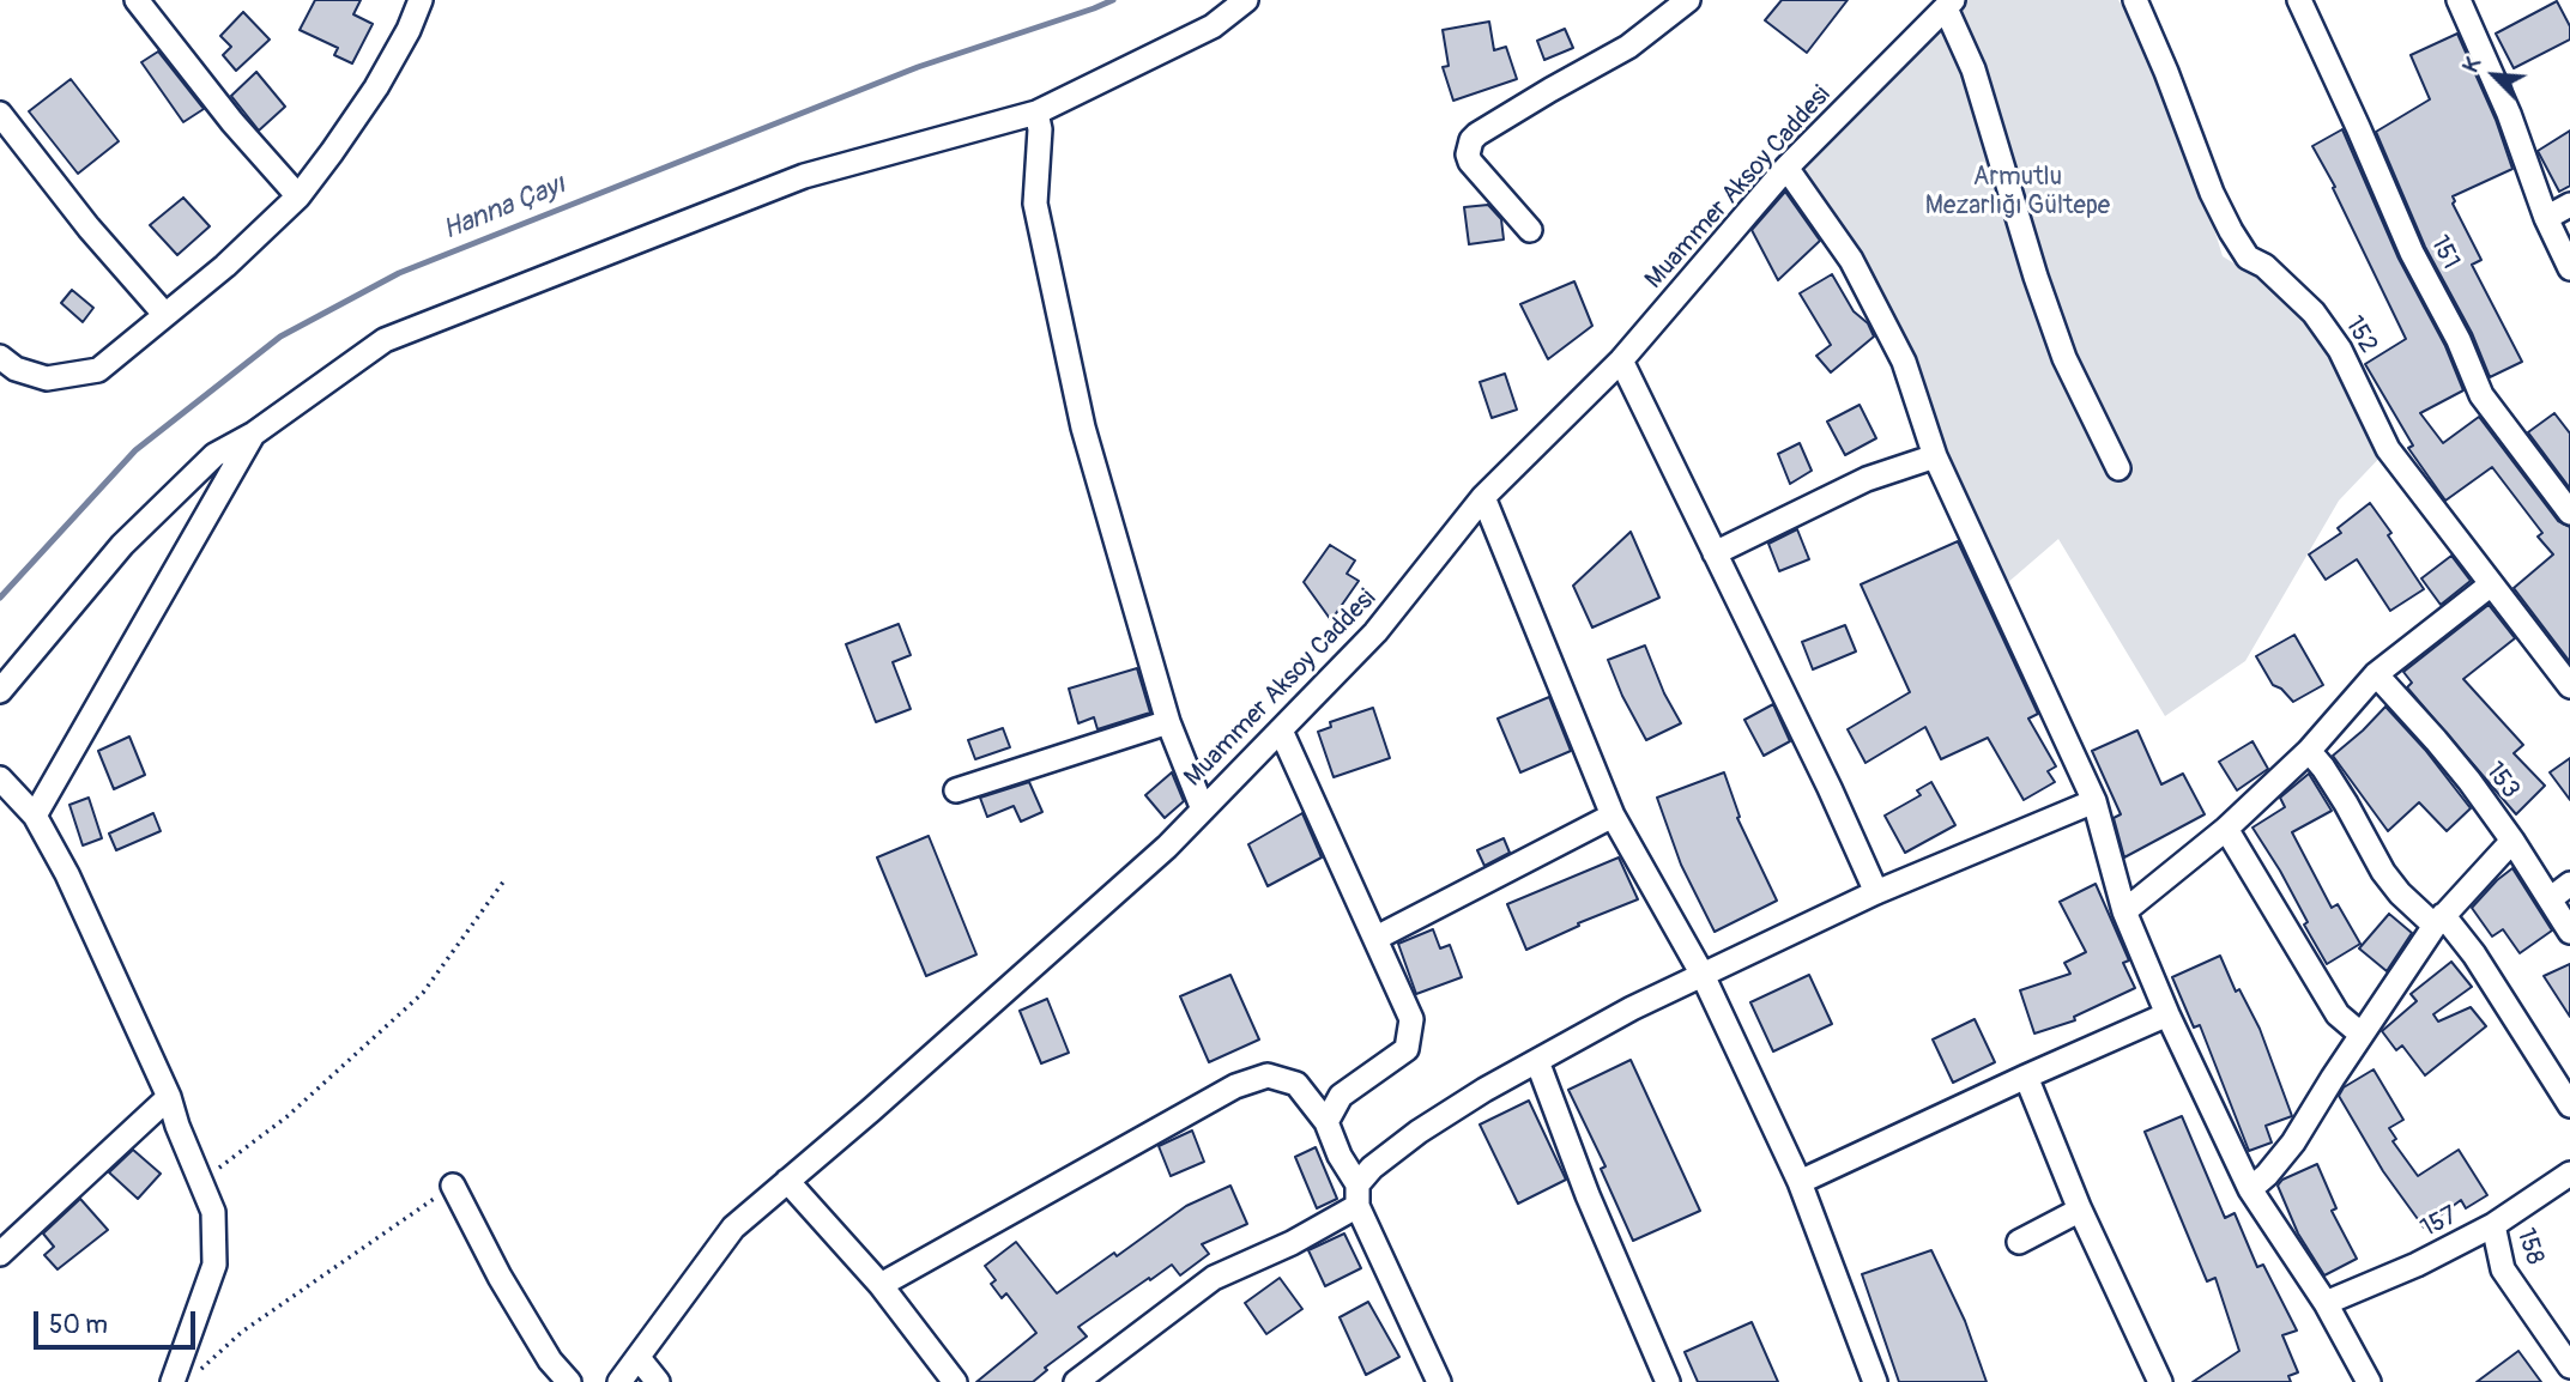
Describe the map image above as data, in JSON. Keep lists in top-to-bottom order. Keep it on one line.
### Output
{"streets":{"street":["Muammer Aksoy Caddesi","151","152","153","157","158"]},"crossings":[["157","158"]],"water":["Hanna Çayı"],"parks":["Armutlu Mezarlığı Gültepe"],"scale_bar":"50 m","north":"top left"}
